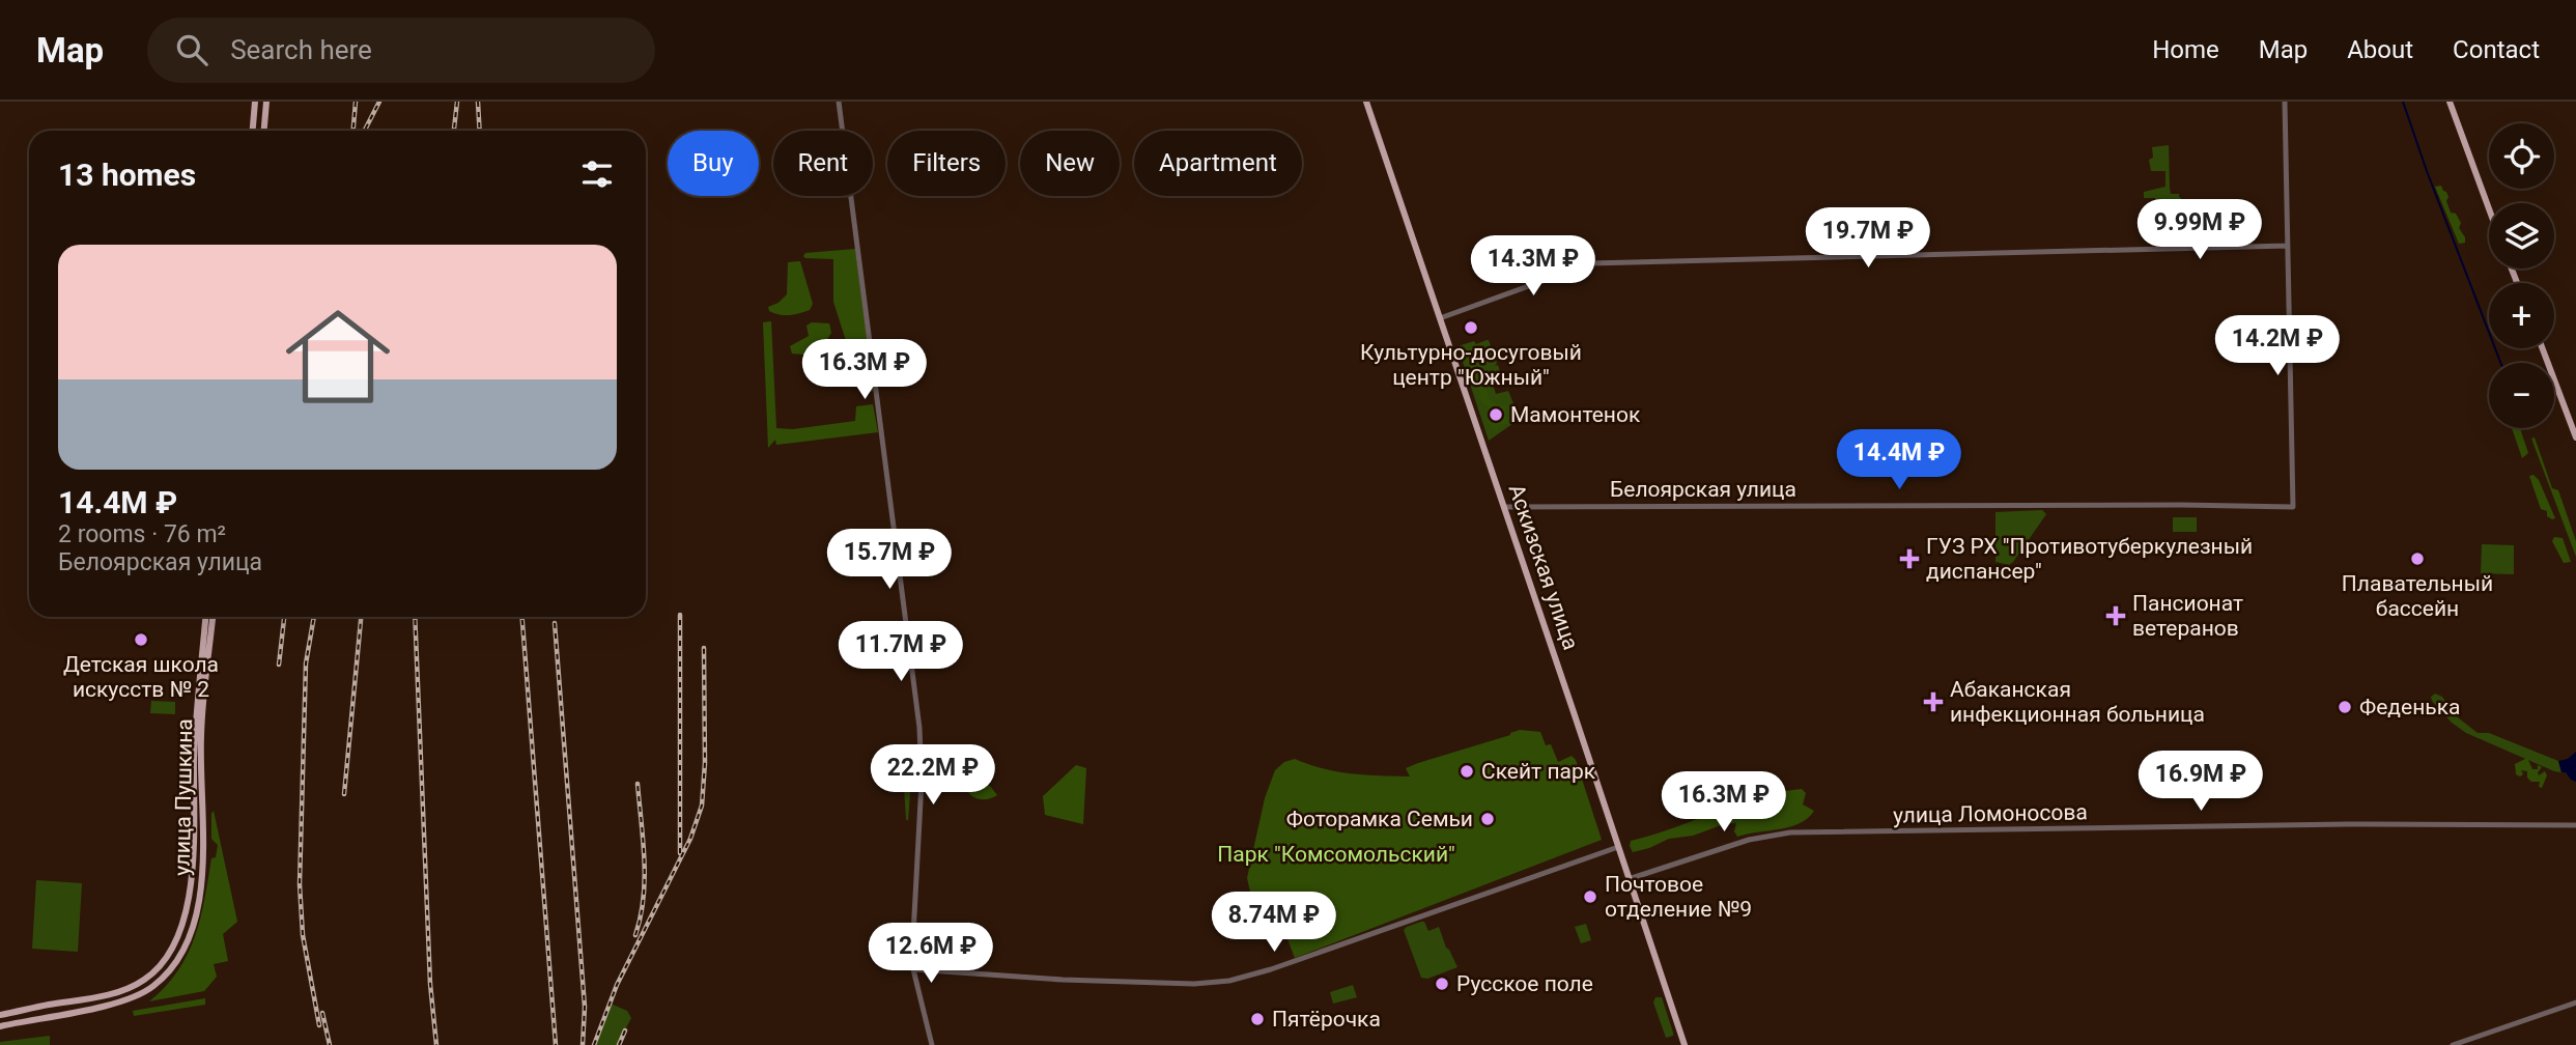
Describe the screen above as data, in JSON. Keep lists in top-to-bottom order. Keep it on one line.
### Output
{"streets":{"main road":["Аскизская улица","улица Пушкина"],"street":["Белоярская улица","улица Ломоносова"]},"crossings":[["Белоярская улица","Аскизская улица"],["Аскизская улица","улица Ломоносова"]],"parks":["Парк \"Комсомольский\""],"places":{"other":["Культурно-досуговый центр \"Южный\"","Мамонтенок","Плавательный бассейн","Детская школа искусств № 2","Феденька","Скейт парк","Фоторамка Семьи","Почтовое отделение №9","Русское поле","Пятёрочка"],"health":["ГУЗ РХ \"Противотуберкулезный диспансер\"","Пансионат ветеранов","Абаканская инфекционная больница"]},"page":{"header":"Map","search":"Search here","nav":["Home","Map","About","Contact"],"map_buttons":["+","−"],"chip":["Buy","Rent","Filters","New","Apartment"],"heading":"13 homes","price":["9.99M ₽","19.7M ₽","14.3M ₽","14.2M ₽","16.3M ₽","14.4M ₽","15.7M ₽","11.7M ₽","22.2M ₽","16.9M ₽","16.3M ₽","8.74M ₽","12.6M ₽"],"list":[{"name":"14.4M ₽","note":"2 rooms · 76 m² · Белоярская улица"}]}}
